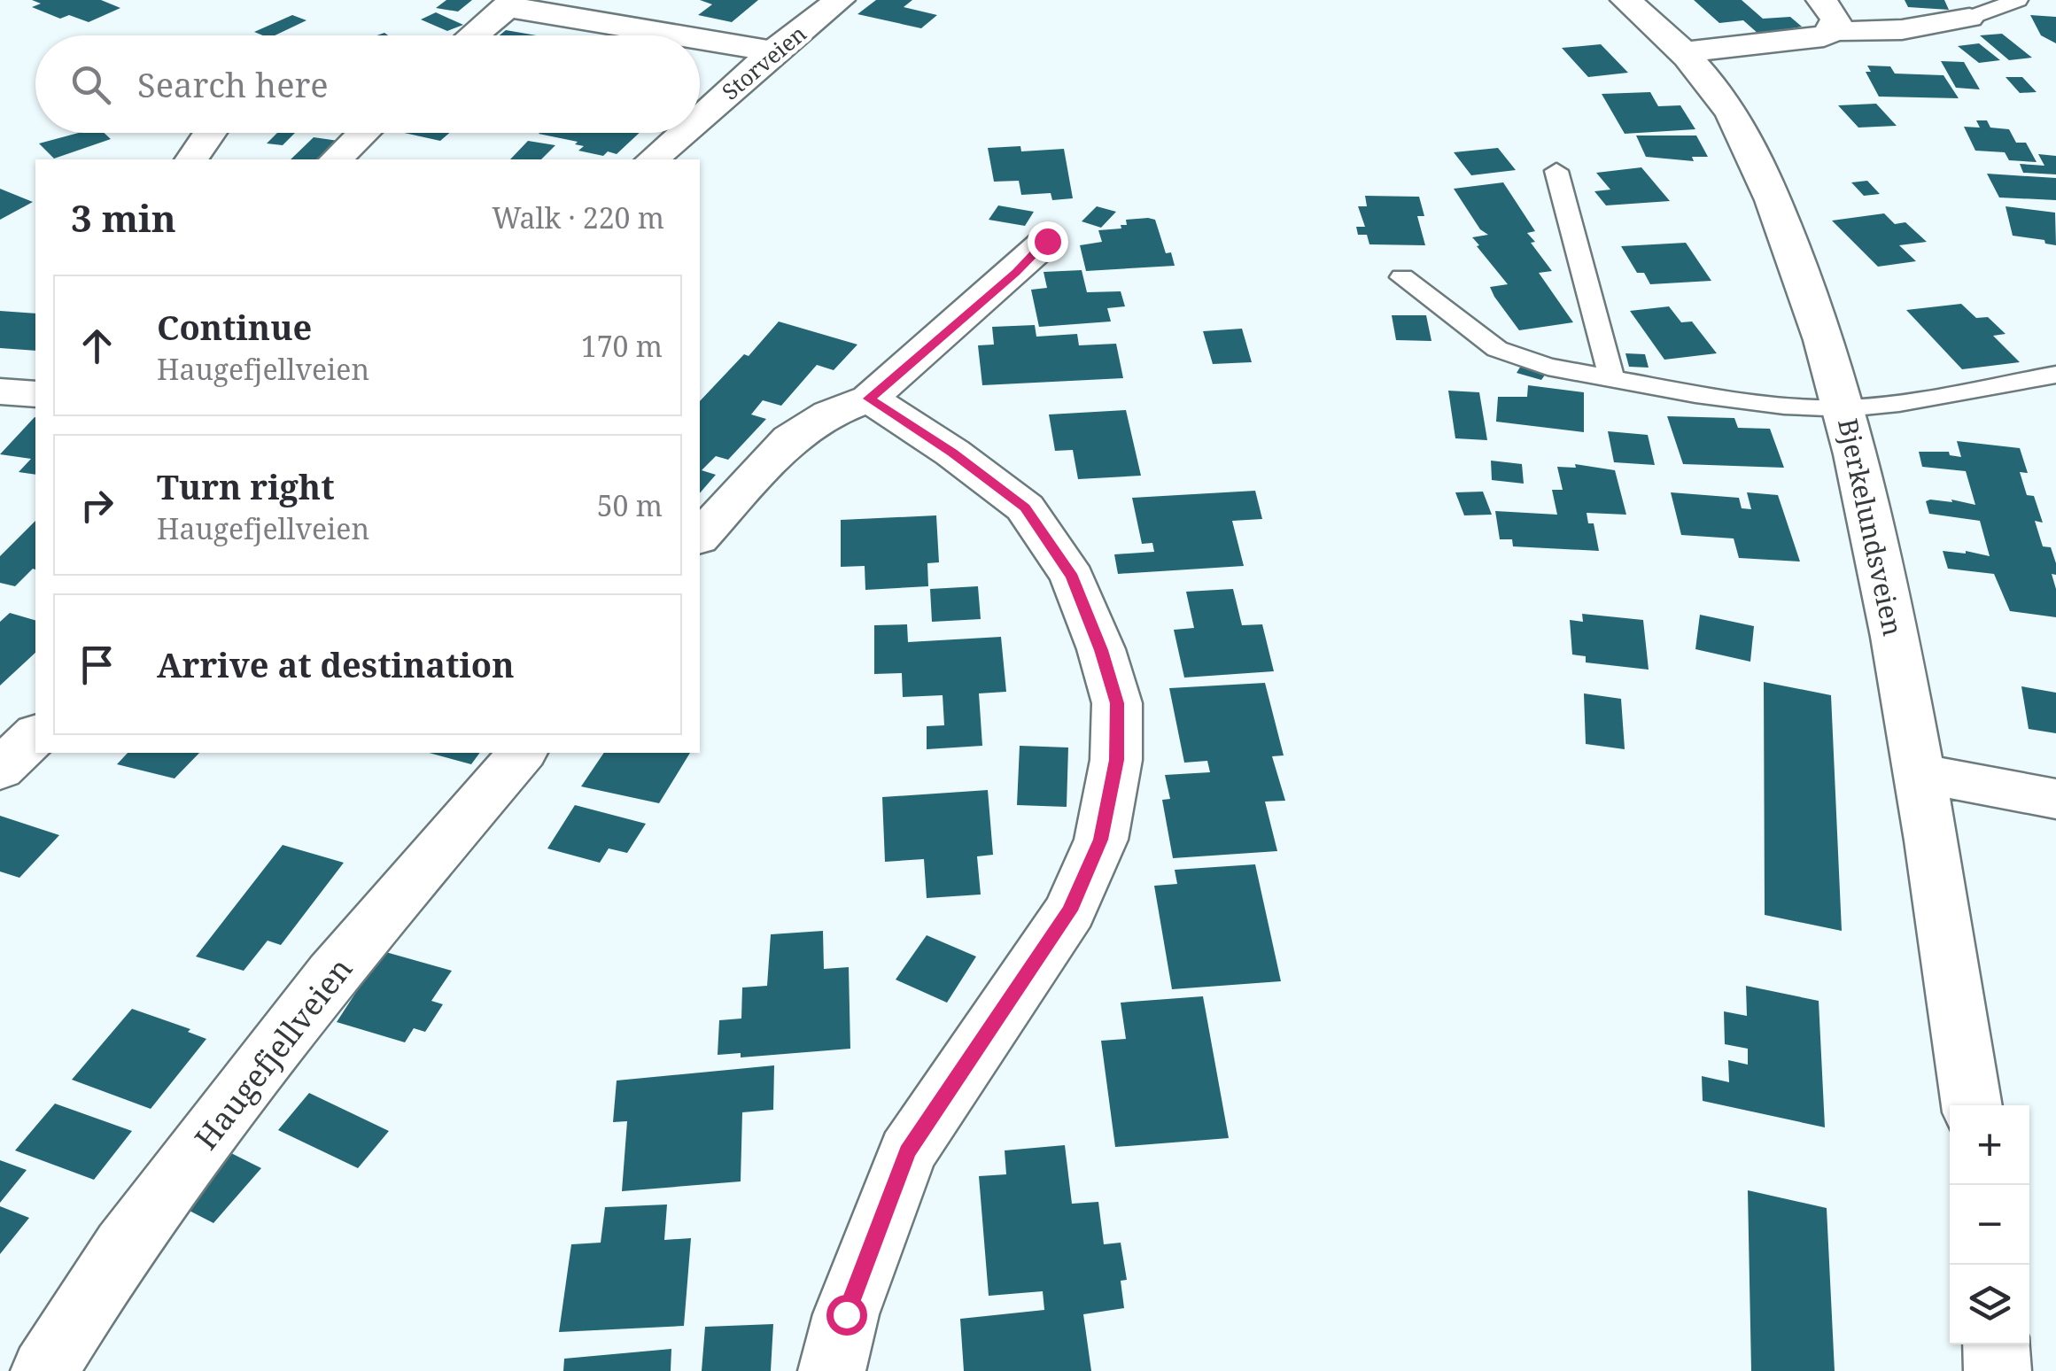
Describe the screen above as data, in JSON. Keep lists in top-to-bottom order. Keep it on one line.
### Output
{"streets":{"street":["Storveien","Bjerkelundsveien","Haugefjellveien"]},"page":{"search":"Search here","heading":["3 min","Walk · 220 m"],"list":[["Continue","Haugefjellveien","170 m"],["Turn right","Haugefjellveien","50 m"],"Arrive at destination"],"map_buttons":["+","−"]}}
